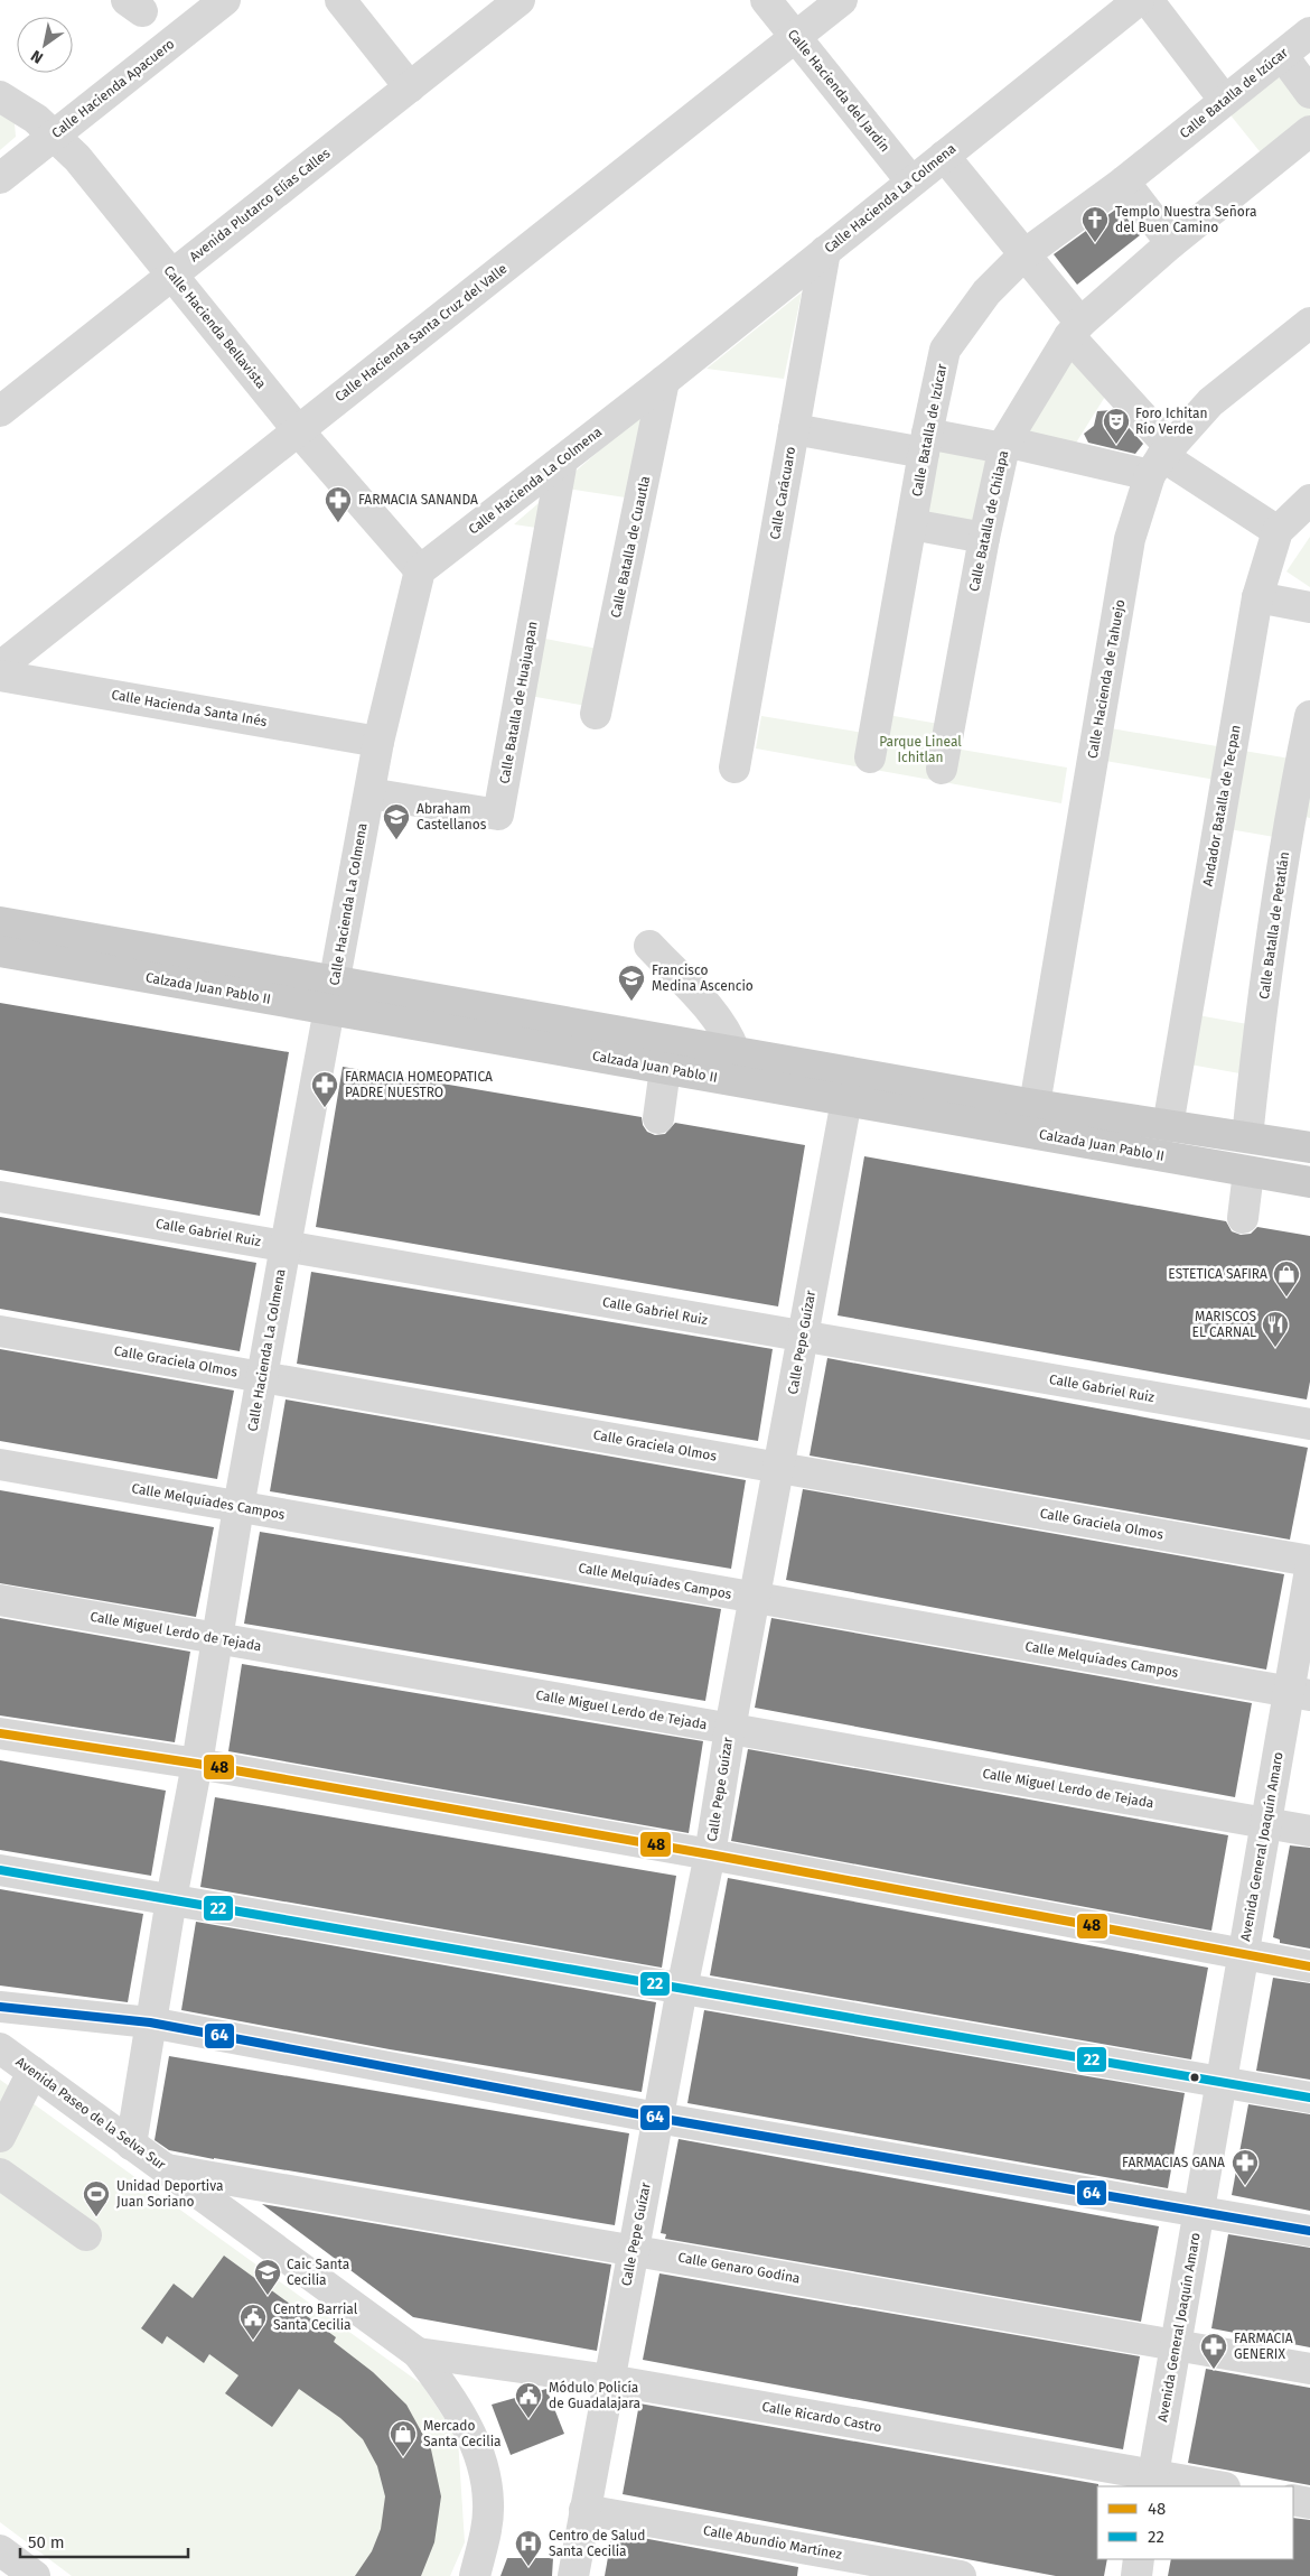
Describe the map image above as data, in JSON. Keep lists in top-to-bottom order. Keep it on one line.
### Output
{"streets":{"main road":["Calzada Juan Pablo II"],"street":["Calle Hacienda Apacuero","Calle Hacienda del Jardín","Calle Batalla de Izúcar","Calle Hacienda La Colmena","Avenida Plutarco Elías Calles","Calle Hacienda Bellavista","Calle Hacienda Santa Cruz del Valle","Calle Carácuaro","Calle Batalla de Chilapa","Calle Batalla de Cuautla","Calle Hacienda de Tahuejo","Calle Batalla de Huajuapan","Calle Hacienda Santa Inés","Andador Batalla de Tecpan","Calle Batalla de Petatlán","Calle Gabriel Ruiz","Calle Pepe Guízar","Calle Graciela Olmos","Calle Melquíades Campos","Calle Miguel Lerdo de Tejada","Avenida General Joaquín Amaro","Avenida Paseo de la Selva Sur","Calle Genaro Godina","Calle Ricardo Castro","Calle Abundio Martínez"]},"crossings":[["Calle Hacienda Apacuero","Calle Hacienda Bellavista"],["Calle Hacienda del Jardín","Calle Hacienda La Colmena"],["Calle Hacienda del Jardín","Calle Hacienda Santa Cruz del Valle"],["Calle Hacienda La Colmena","Calle Hacienda Bellavista"],["Calle Hacienda La Colmena","Calle Carácuaro"],["Calle Hacienda La Colmena","Calle Batalla de Cuautla"],["Calle Hacienda La Colmena","Calle Batalla de Huajuapan"],["Calle Hacienda La Colmena","Calle Hacienda Santa Inés"],["Calle Hacienda La Colmena","Calzada Juan Pablo II"],["Calle Hacienda La Colmena","Calle Gabriel Ruiz"],["Calle Hacienda La Colmena","Calle Graciela Olmos"],["Calle Hacienda La Colmena","Calle Melquíades Campos"],["Calle Hacienda La Colmena","Calle Miguel Lerdo de Tejada"],["Calle Hacienda La Colmena","Avenida Paseo de la Selva Sur"],["Avenida Plutarco Elías Calles","Calle Hacienda Bellavista"],["Calle Hacienda Bellavista","Calle Hacienda Santa Cruz del Valle"],["Calle Hacienda de Tahuejo","Calzada Juan Pablo II"],["Andador Batalla de Tecpan","Calzada Juan Pablo II"],["Calle Batalla de Petatlán","Calzada Juan Pablo II"],["Calzada Juan Pablo II","Calle Pepe Guízar"],["Calle Gabriel Ruiz","Calle Pepe Guízar"],["Calle Pepe Guízar","Calle Graciela Olmos"],["Calle Pepe Guízar","Calle Melquíades Campos"],["Calle Pepe Guízar","Calle Miguel Lerdo de Tejada"],["Calle Pepe Guízar","Calle Genaro Godina"],["Calle Pepe Guízar","Calle Ricardo Castro"],["Calle Pepe Guízar","Calle Abundio Martínez"],["Calle Melquíades Campos","Avenida General Joaquín Amaro"],["Calle Miguel Lerdo de Tejada","Avenida General Joaquín Amaro"],["Avenida General Joaquín Amaro","Calle Genaro Godina"],["Avenida General Joaquín Amaro","Calle Ricardo Castro"],["Avenida Paseo de la Selva Sur","Calle Genaro Godina"],["Avenida Paseo de la Selva Sur","Calle Ricardo Castro"]],"parks":["Parque Lineal Ichitlan"],"places":{"church":["Templo Nuestra Señora del Buen Camino"],"theatre":["Foro Ichitan Río Verde"],"pharmacy":["FARMACIA SANANDA","FARMACIA HOMEOPATICA PADRE NUESTRO","FARMACIAS GANA","FARMACIA GENERIX"],"school or university":["Abraham Castellanos","Francisco Medina Ascencio","Caic Santa Cecilia"],"shop":["ESTETICA SAFIRA","Mercado Santa Cecilia"],"restaurant":["MARISCOS EL CARNAL"],"sports":["Unidad Deportiva Juan Soriano"],"public building":["Centro Barrial Santa Cecilia","Módulo Policía de Guadalajara"],"hospital":["Centro de Salud Santa Cecilia"]},"lines":["transit line 48","transit line 22","transit line 64"],"legend":["48","22"],"scale_bar":"50 m","north":"bottom left"}
